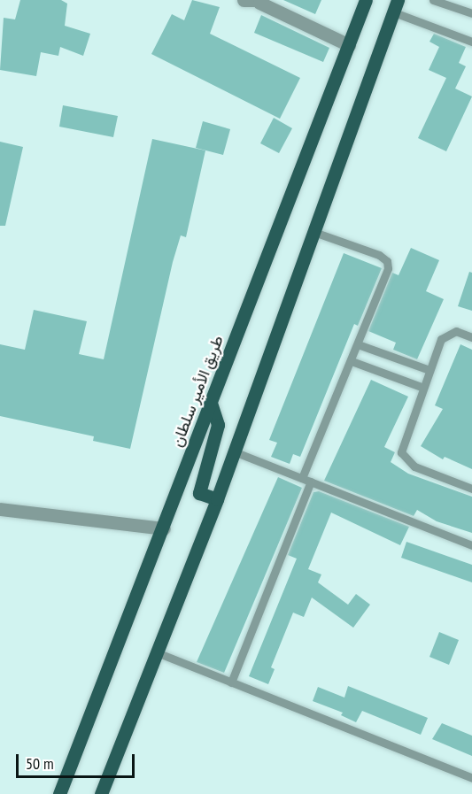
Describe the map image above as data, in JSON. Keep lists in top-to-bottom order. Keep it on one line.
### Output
{"streets":{"main road":["طريق الأمير سلطان"]},"scale_bar":"50 m"}
